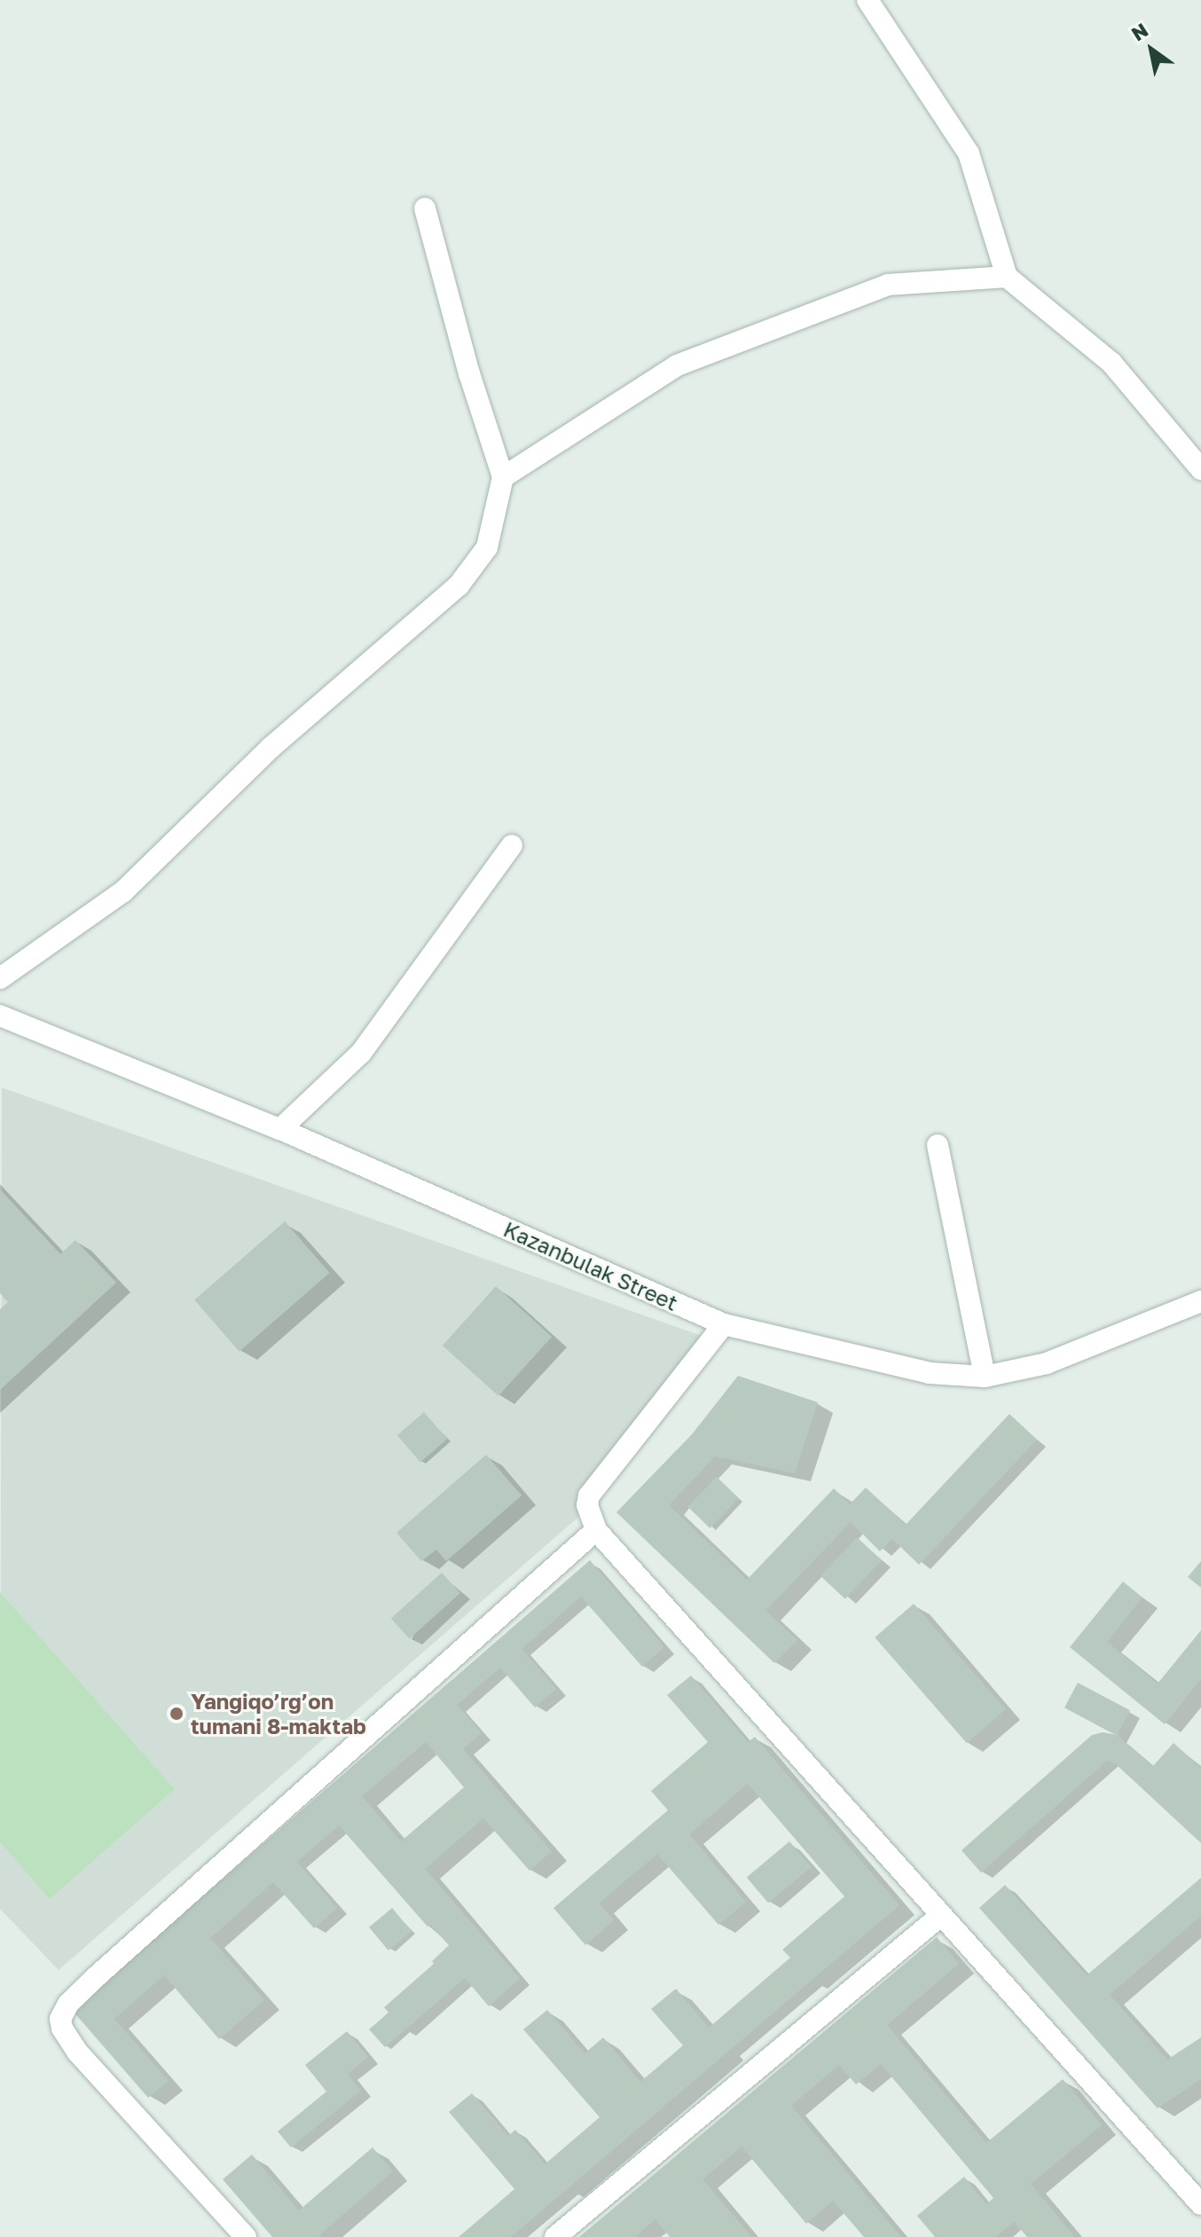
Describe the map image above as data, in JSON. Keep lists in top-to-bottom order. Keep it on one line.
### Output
{"streets":{"street":["Kazanbulak Street"]},"places":["Yangiqo’rg’on tumani 8-maktab"],"north":"top left"}
